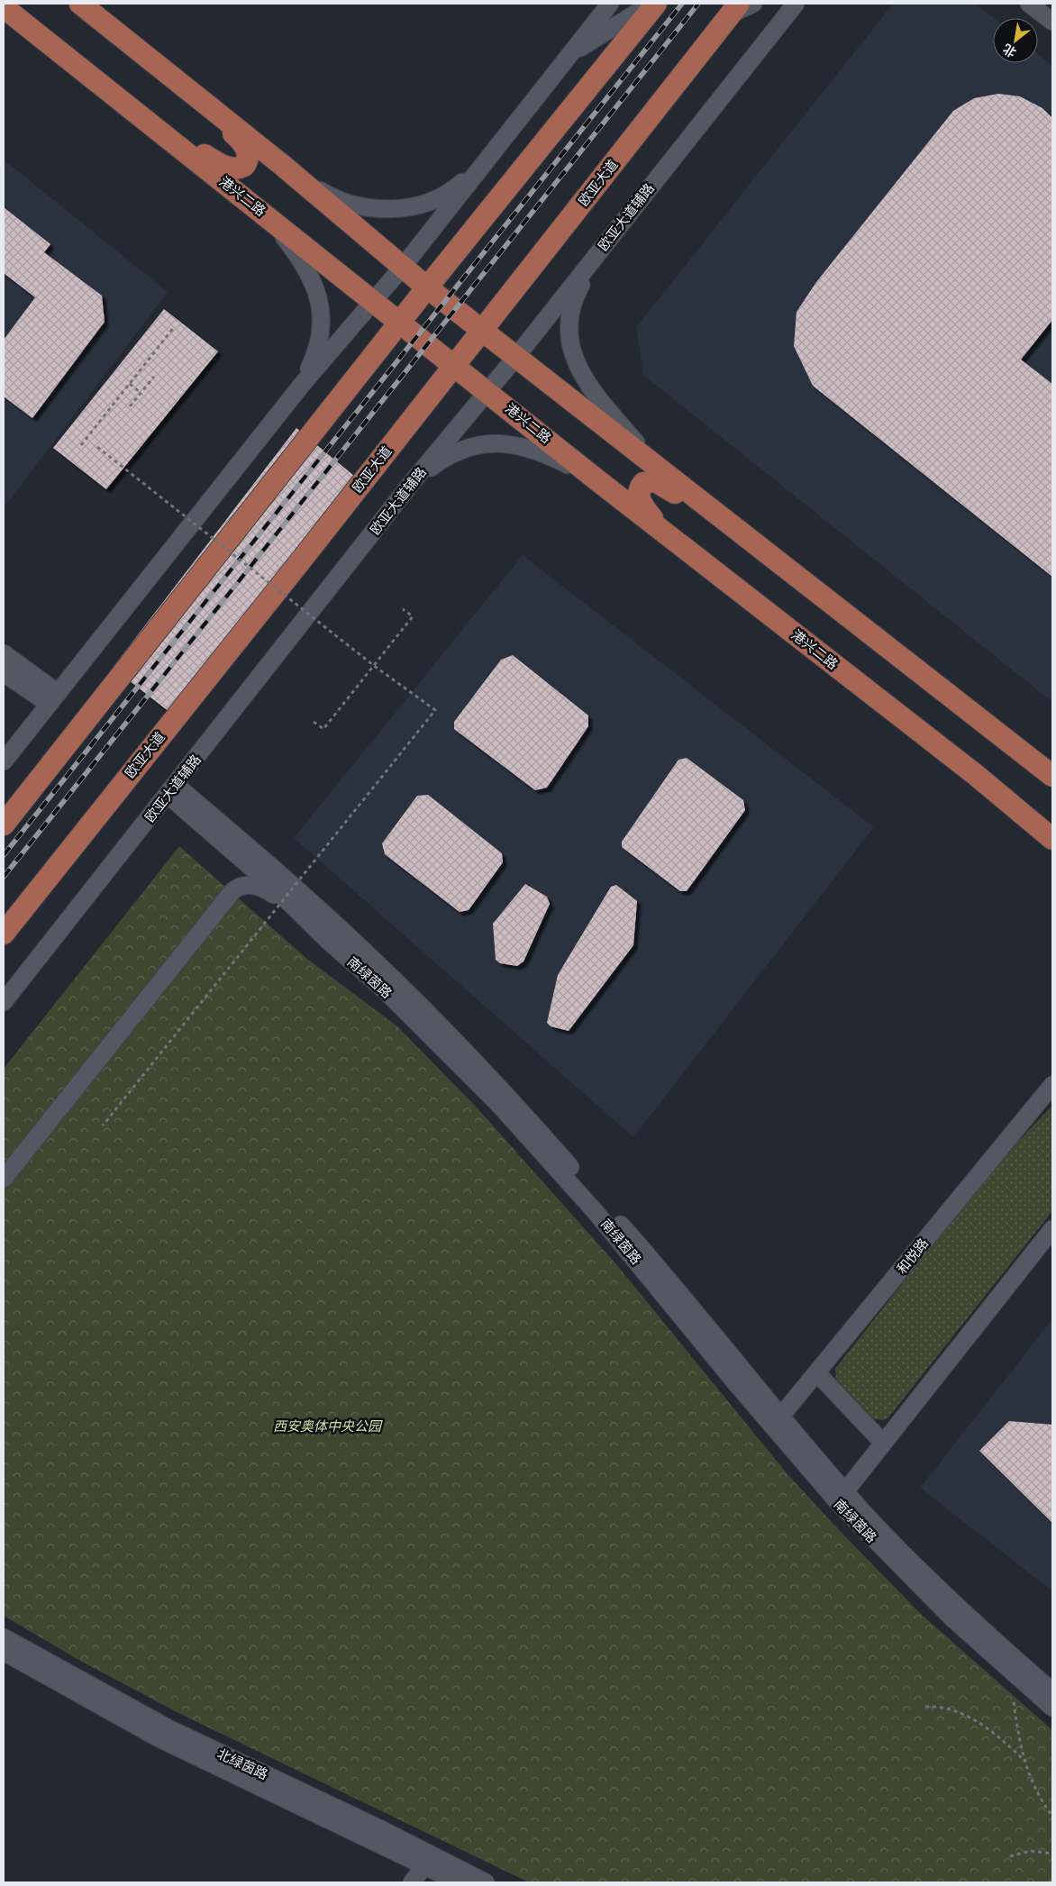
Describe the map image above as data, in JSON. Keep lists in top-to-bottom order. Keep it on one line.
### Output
{"streets":{"main road":["欧亚大道","港兴二路"],"street":["欧亚大道辅路","南绿茵路","和悦路","北绿茵路"]},"crossings":[["欧亚大道","港兴二路"],["港兴二路","欧亚大道辅路"],["欧亚大道辅路","南绿茵路"],["南绿茵路","和悦路"]],"parks":["西安奥体中央公园"],"north":"bottom left"}
